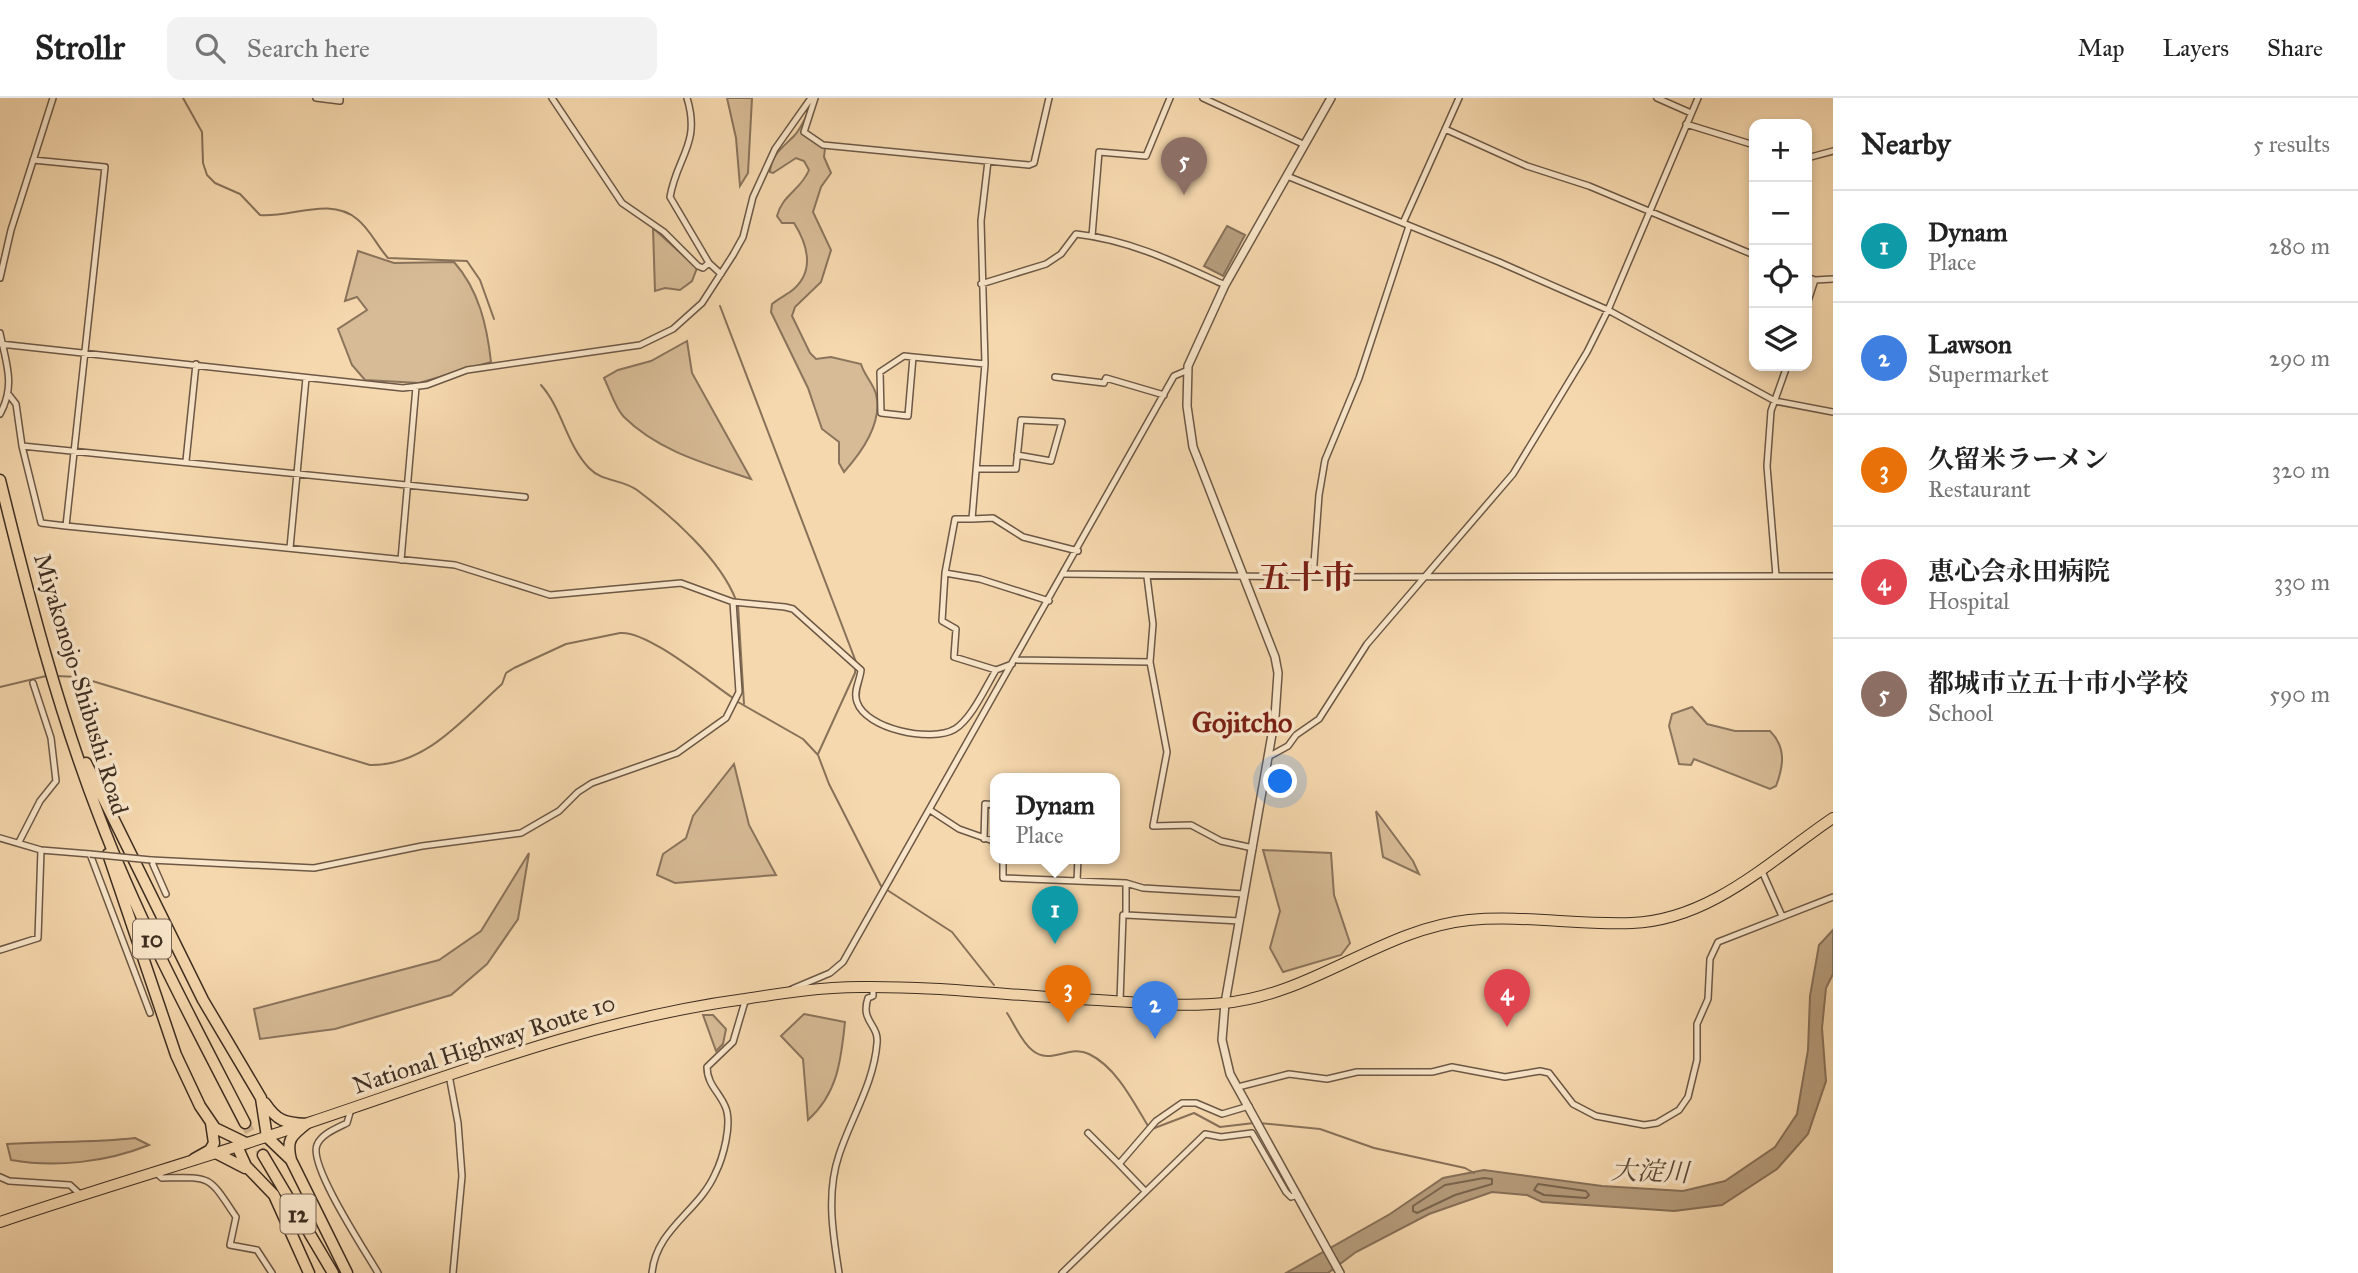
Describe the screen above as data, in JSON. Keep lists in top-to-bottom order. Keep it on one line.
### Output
{"streets":{"highway":["Miyakonojo-Shibushi Road","10","National Highway Route 10","12"]},"districts":["五十市","Gojitcho"],"water":["大淀川"],"page":{"header":"Strollr","search":"Search here","nav":["Map","Layers","Share"],"heading":["Nearby","5 results"],"map_buttons":["+","−"],"pins":["5","1","3","4","2"],"list":[{"mark":"1","name":"Dynam","note":"Place","value":"280 m"},{"mark":"2","name":"Lawson","note":"Supermarket","value":"290 m"},{"mark":"3","name":"久留米ラーメン","note":"Restaurant","value":"320 m"},{"mark":"4","name":"恵心会永田病院","note":"Hospital","value":"330 m"},{"mark":"5","name":"都城市立五十市小学校","note":"School","value":"590 m"}],"popup":["Dynam","Place"]}}
